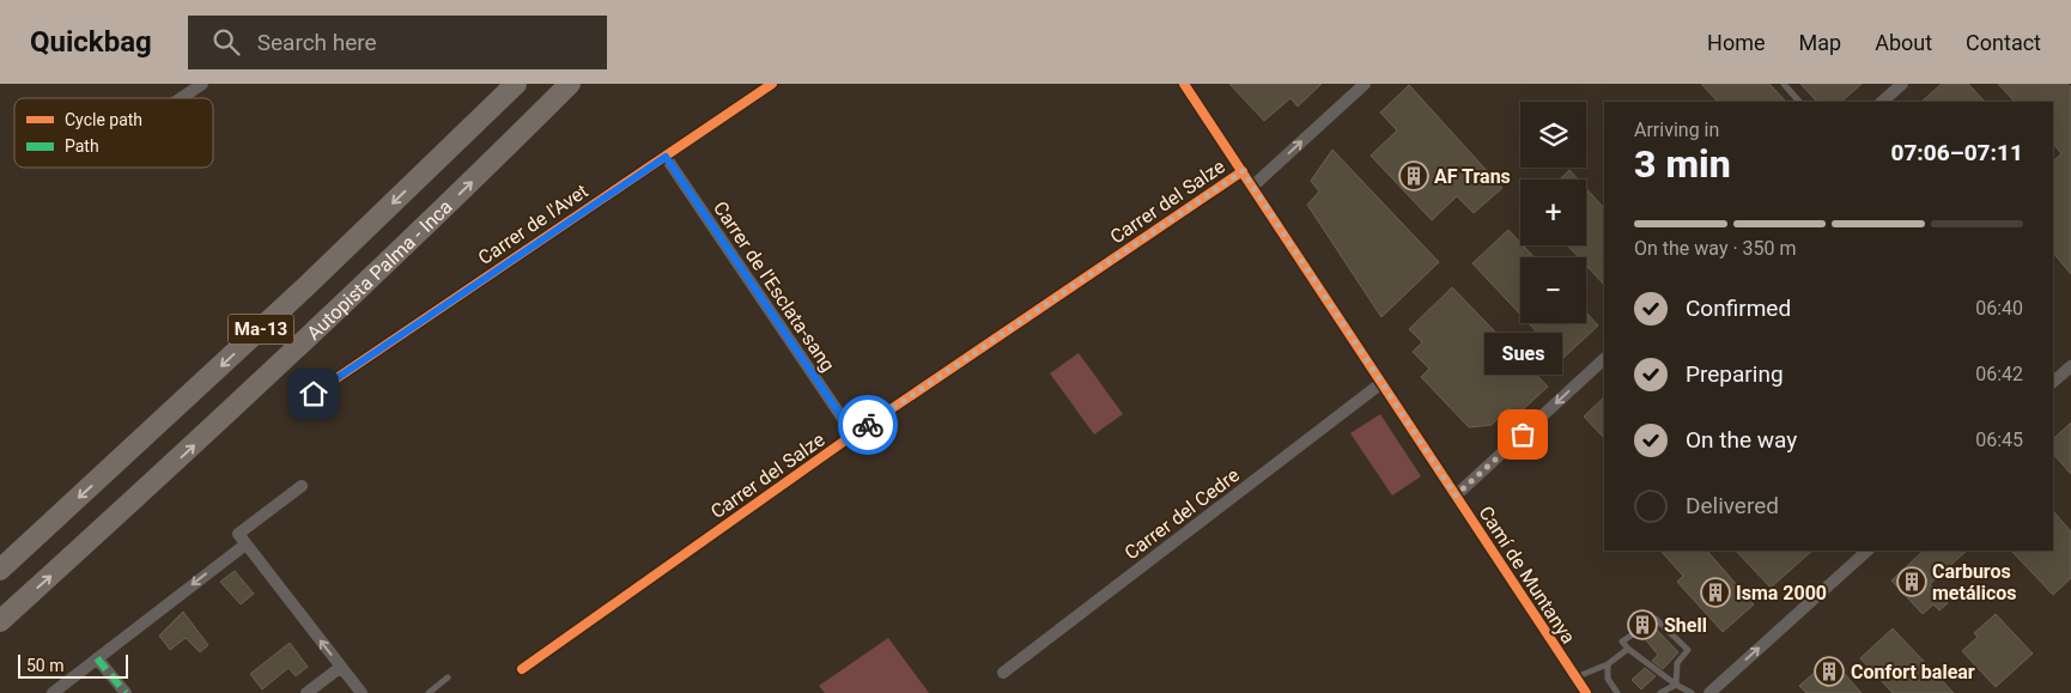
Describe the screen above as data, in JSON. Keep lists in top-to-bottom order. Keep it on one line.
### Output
{"streets":{"highway":["Autopista Palma - Inca","Ma-13"],"street":["Carrer del Salze","Carrer de l'Avet","Carrer de l'Esclata-sang","Carrer del Cedre","Camí de Muntanya"]},"crossings":[["Carrer del Salze","Carrer de l'Esclata-sang"],["Carrer del Salze","Camí de Muntanya"],["Carrer de l'Avet","Carrer de l'Esclata-sang"],["Carrer del Cedre","Camí de Muntanya"]],"places":{"building":["AF Trans","Carburos metálicos","Isma 2000","Shell","Confort balear"],"other":["Sues"]},"legend":["Cycle path","Path"],"scale_bar":"50 m","page":{"header":"Quickbag","search":"Search here","nav":["Home","Map","About","Contact"],"map_buttons":["+","−"],"heading":["3 min","Arriving in","07:06–07:11"],"bar":"On the way · 350 m","list":[["Confirmed","06:40"],["Preparing","06:42"],["On the way","06:45"],"Delivered"],"bubble":"Sues","scale":"50 m"}}
